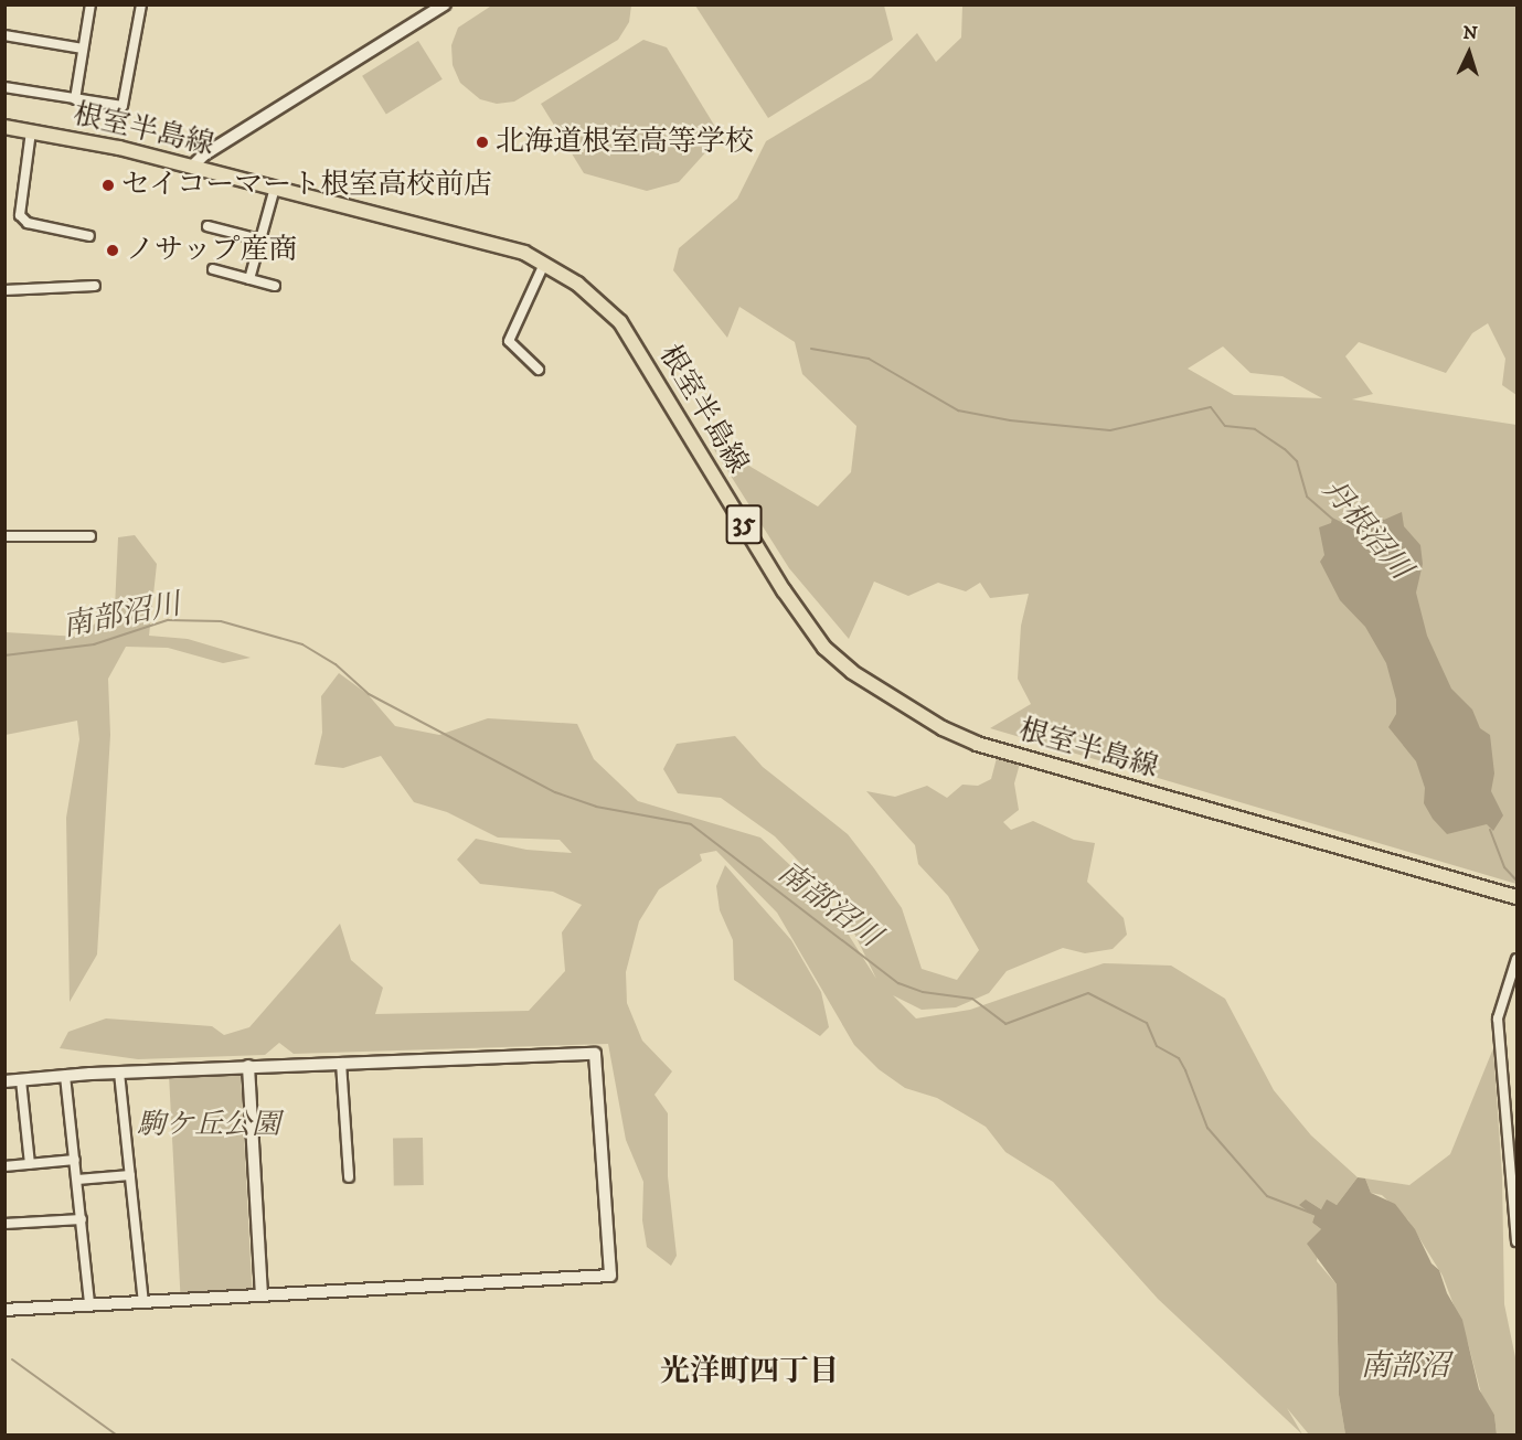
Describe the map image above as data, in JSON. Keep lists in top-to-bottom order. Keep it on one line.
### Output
{"streets":{"main road":["根室半島線","35"]},"districts":["光洋町四丁目"],"water":["丹根沼川","南部沼川","南部沼"],"parks":["駒ケ丘公園"],"places":["北海道根室高等学校","セイコーマート根室高校前店","ノサップ産商"],"north":"top"}
